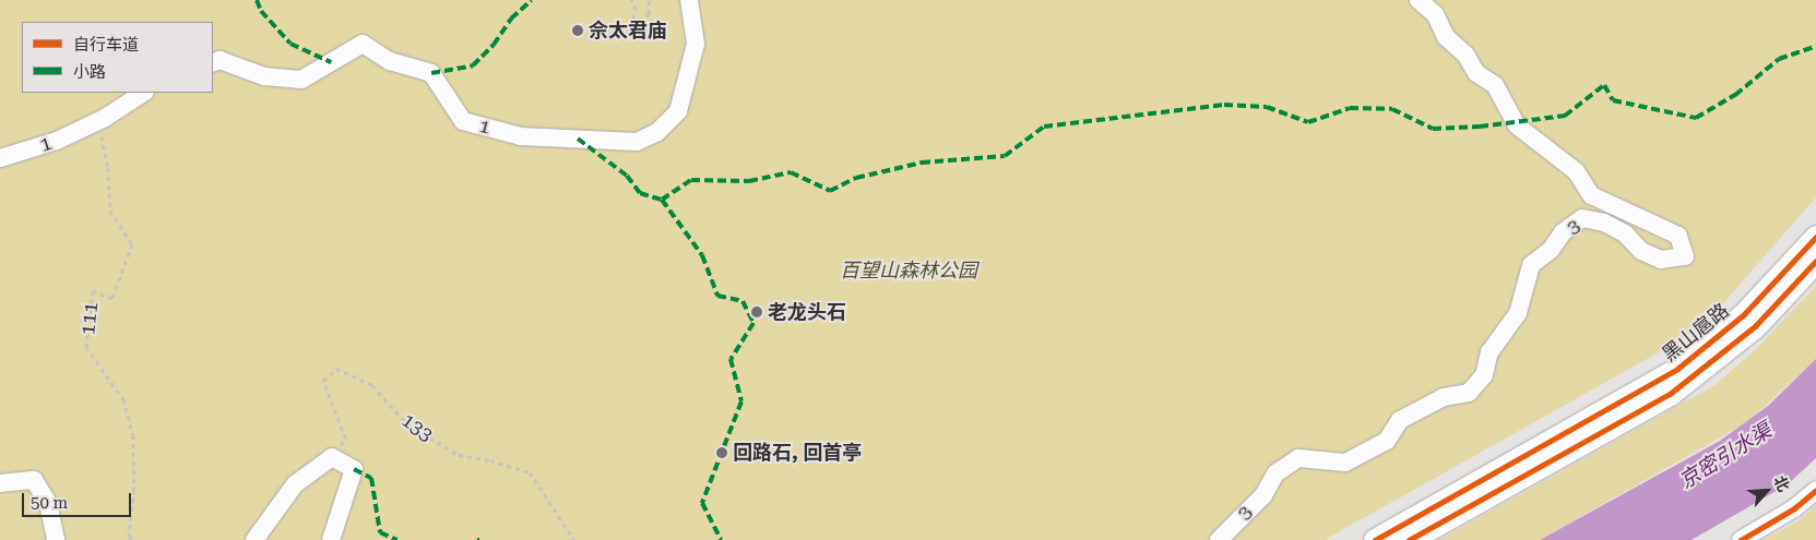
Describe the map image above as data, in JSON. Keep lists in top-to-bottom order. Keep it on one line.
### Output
{"streets":{"main road":["黑山扈路"],"street":["1","3"],"path":["111","133"]},"crossings":[["1","111"]],"water":["京密引水渠"],"parks":["百望山森林公园"],"places":["佘太君庙","老龙头石","回路石, 回首亭"],"legend":["自行车道","小路"],"scale_bar":"50 m","north":"top right"}
